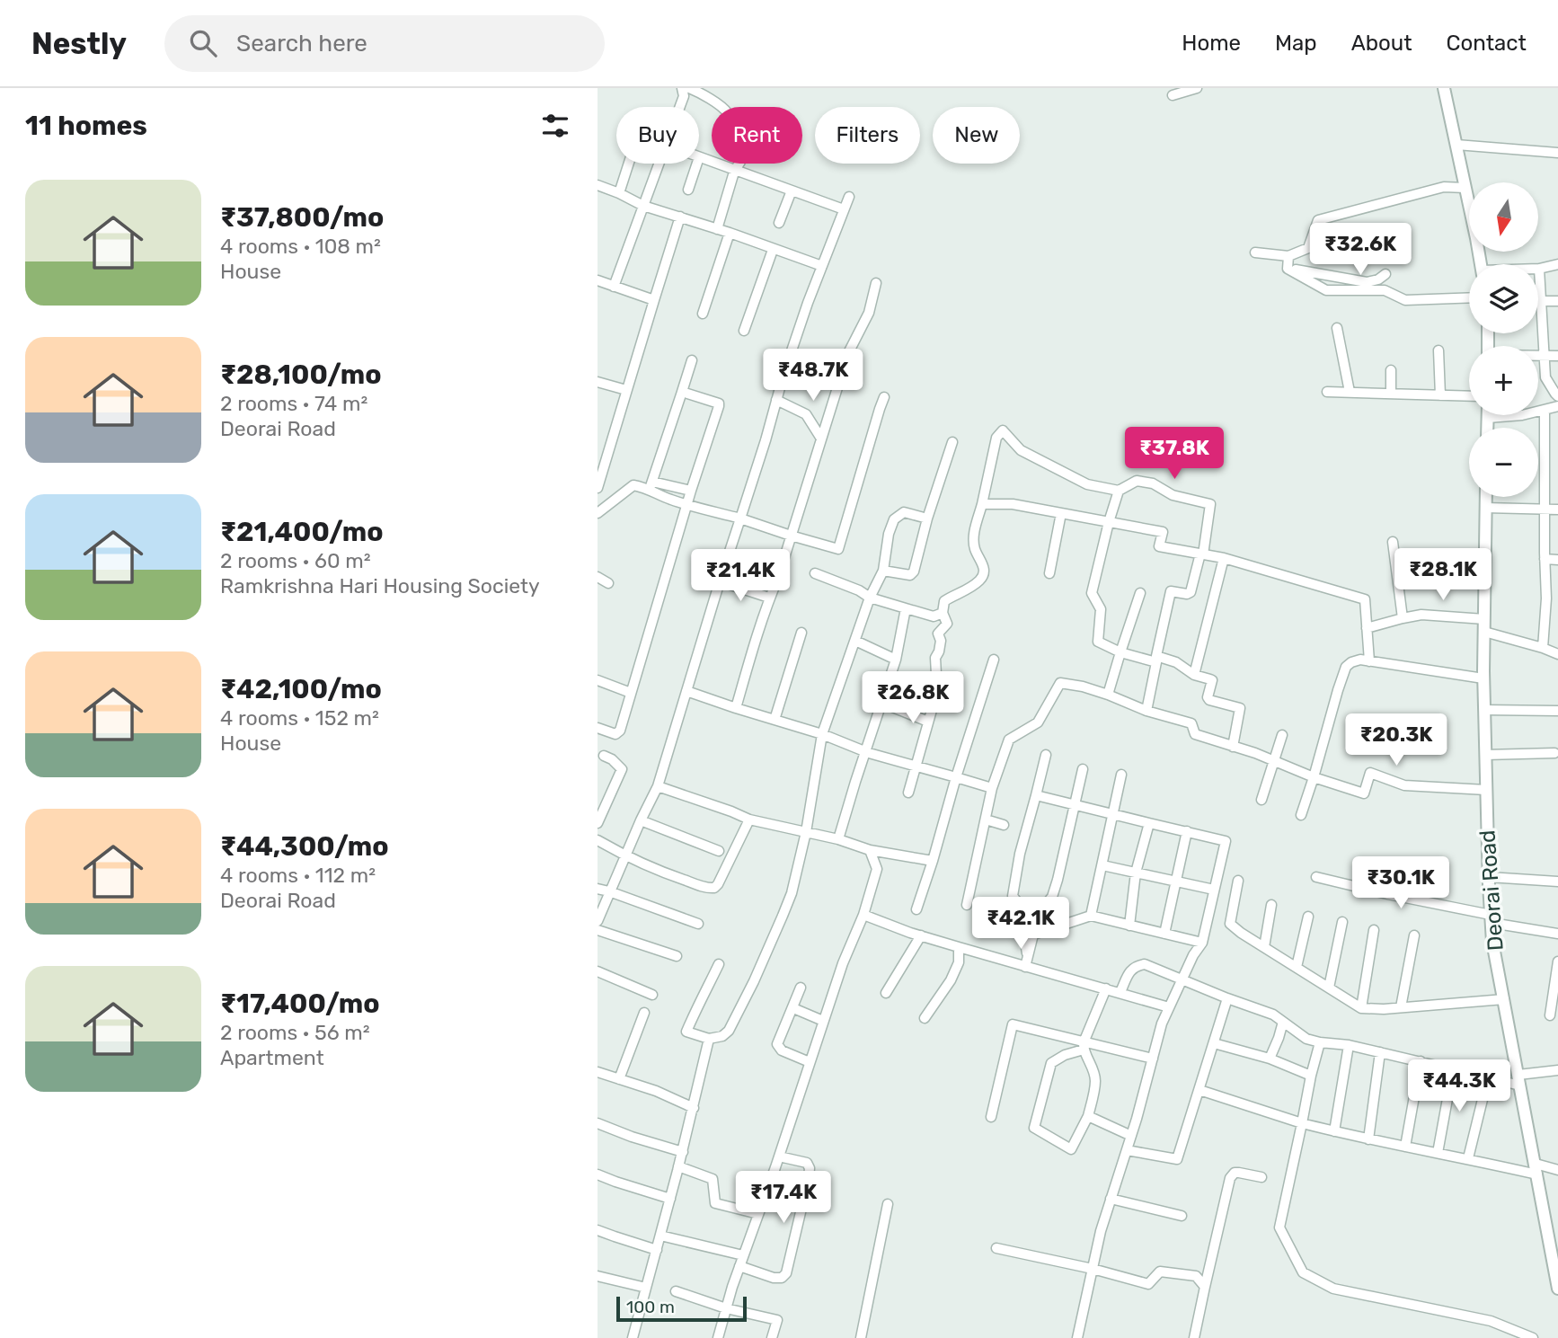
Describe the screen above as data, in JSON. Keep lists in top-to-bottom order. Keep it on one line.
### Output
{"streets":{"street":["Deorai Road"]},"scale_bar":"100 m","north":"bottom","page":{"header":"Nestly","search":"Search here","nav":["Home","Map","About","Contact"],"heading":"11 homes","chip":["Buy","Rent","Filters","New"],"list":[{"name":"₹37,800/mo","note":"4 rooms · 108 m² · House"},{"name":"₹28,100/mo","note":"2 rooms · 74 m² · Deorai Road"},{"name":"₹21,400/mo","note":"2 rooms · 60 m² · Ramkrishna Hari Housing Society"},{"name":"₹42,100/mo","note":"4 rooms · 152 m² · House"},{"name":"₹44,300/mo","note":"4 rooms · 112 m² · Deorai Road"},{"name":"₹17,400/mo","note":"2 rooms · 56 m² · Apartment"}],"map_buttons":["+","−"],"price":["₹32.6K","₹48.7K","₹37.8K","₹28.1K","₹21.4K","₹26.8K","₹20.3K","₹30.1K","₹42.1K","₹44.3K","₹17.4K"],"scale":"100 m"}}
